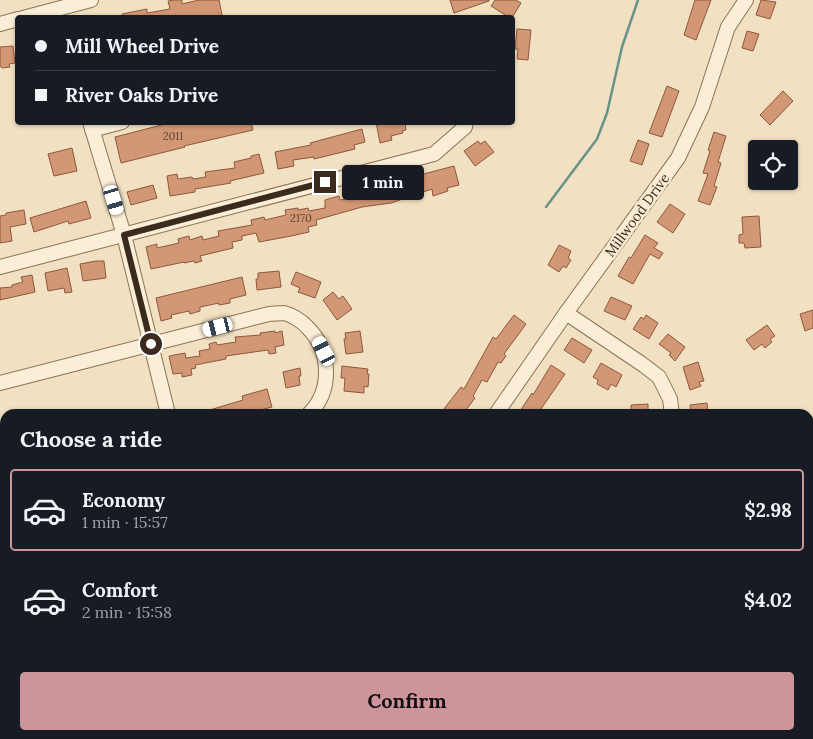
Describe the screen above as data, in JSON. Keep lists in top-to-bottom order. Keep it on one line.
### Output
{"streets":{"street":["Millwood Drive"]},"house_numbers":["2011","2170"],"page":{"banner":["Mill Wheel Drive","River Oaks Drive"],"bubble":"1 min","heading":"Choose a ride","list":[{"name":"Economy","note":"1 min · 15:57","value":"$2.98"},{"name":"Comfort","note":"2 min · 15:58","value":"$4.02"}],"buttons":"Confirm"}}
